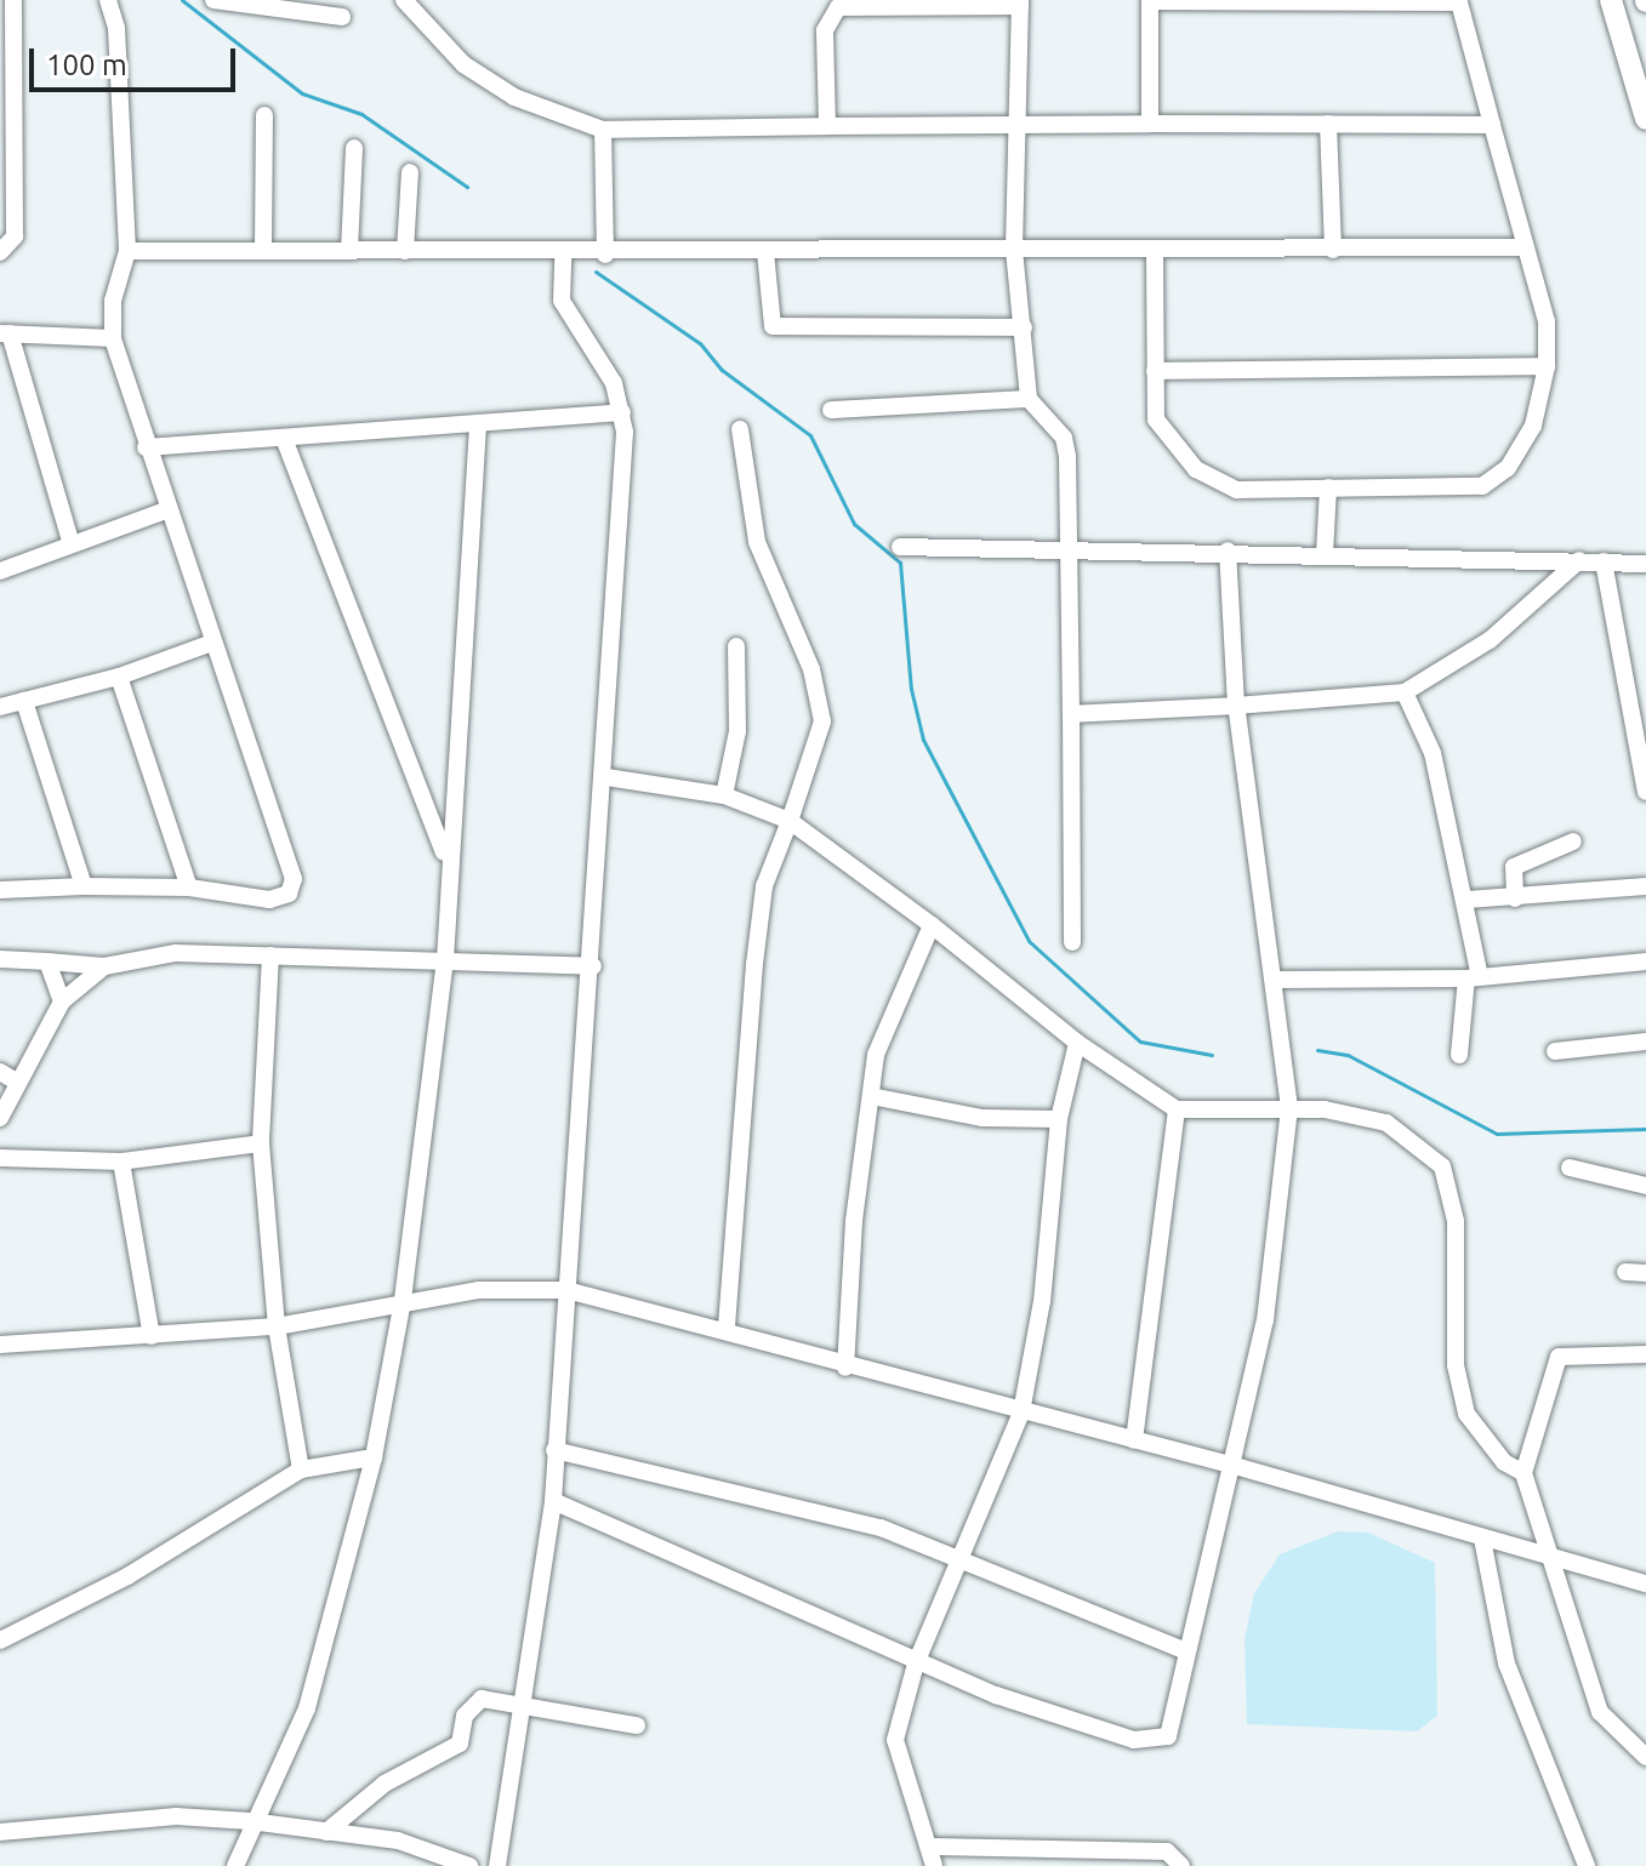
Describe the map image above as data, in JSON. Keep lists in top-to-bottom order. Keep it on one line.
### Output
{"scale_bar":"100 m"}
